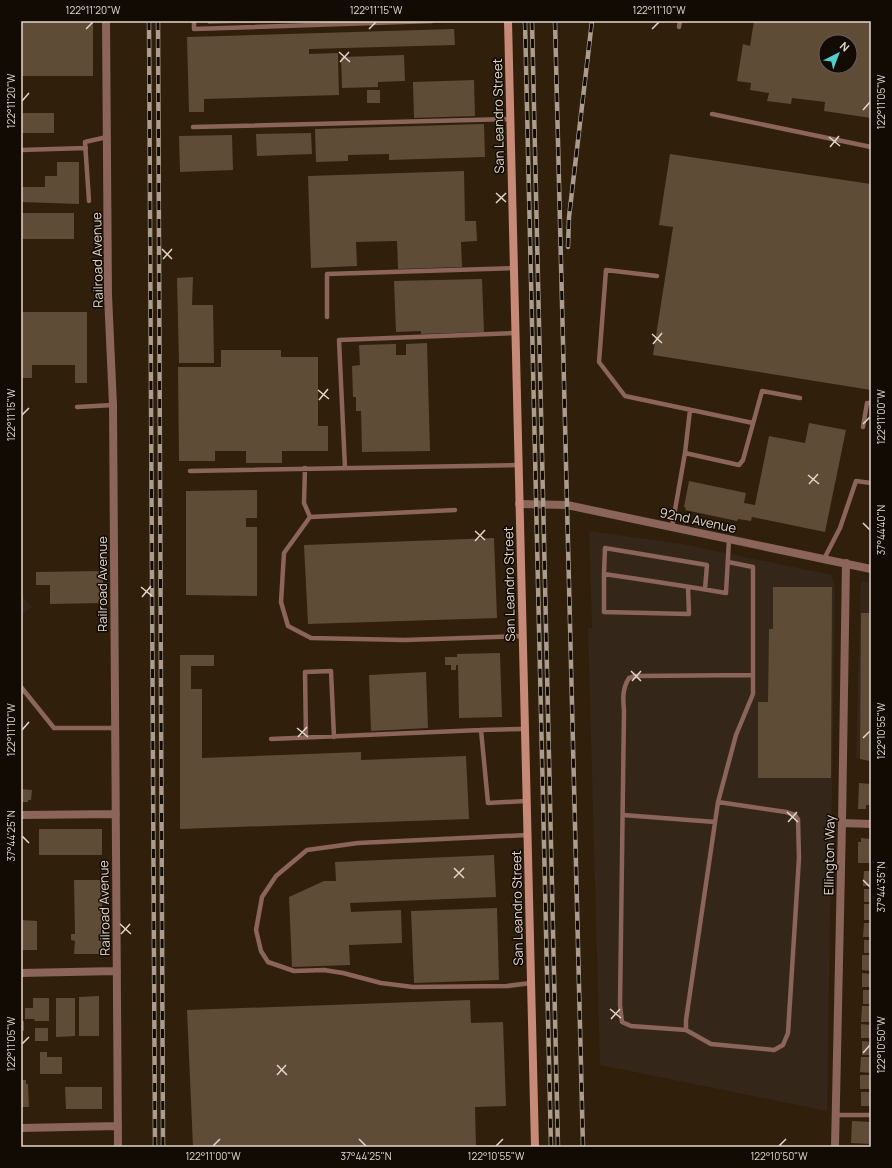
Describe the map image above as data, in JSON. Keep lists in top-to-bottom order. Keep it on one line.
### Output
{"streets":{"main road":["San Leandro Street"],"street":["Railroad Avenue","92nd Avenue","Ellington Way"]},"crossings":[["San Leandro Street","92nd Avenue"],["92nd Avenue","Ellington Way"]],"north":"top right","coordinates":["122°11'20\"W","122°11'15\"W","122°11'10\"W","122°11'05\"W","122°11'00\"W","37°44'40\"N","122°10'55\"W","37°44'25\"N","37°44'35\"N","122°10'50\"W"]}
